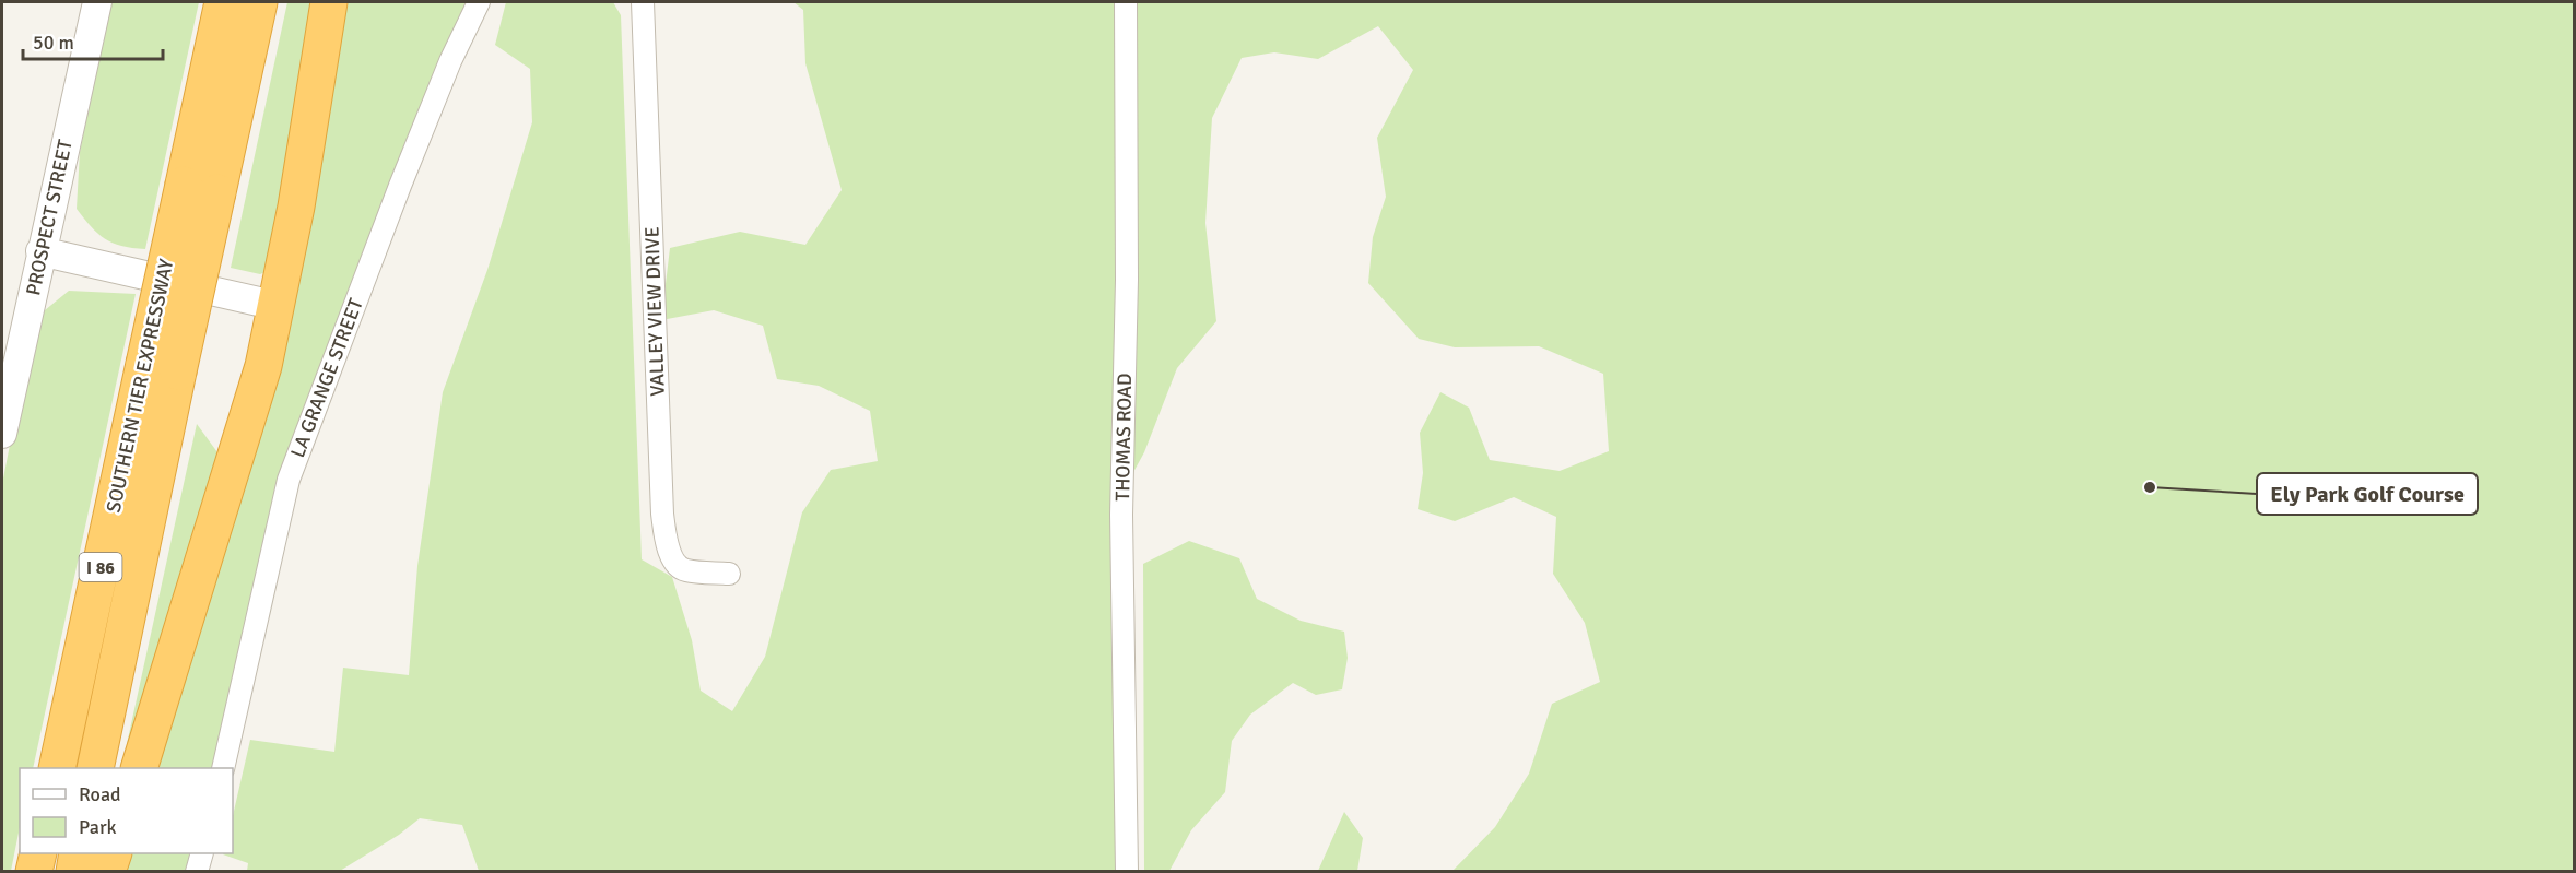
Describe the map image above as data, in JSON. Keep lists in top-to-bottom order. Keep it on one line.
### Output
{"streets":{"highway":["SOUTHERN TIER EXPRESSWAY","I 86"],"street":["PROSPECT STREET","VALLEY VIEW DRIVE","LA GRANGE STREET","THOMAS ROAD"]},"places":["Ely Park Golf Course"],"legend":["Road","Park"],"scale_bar":"50 m"}
